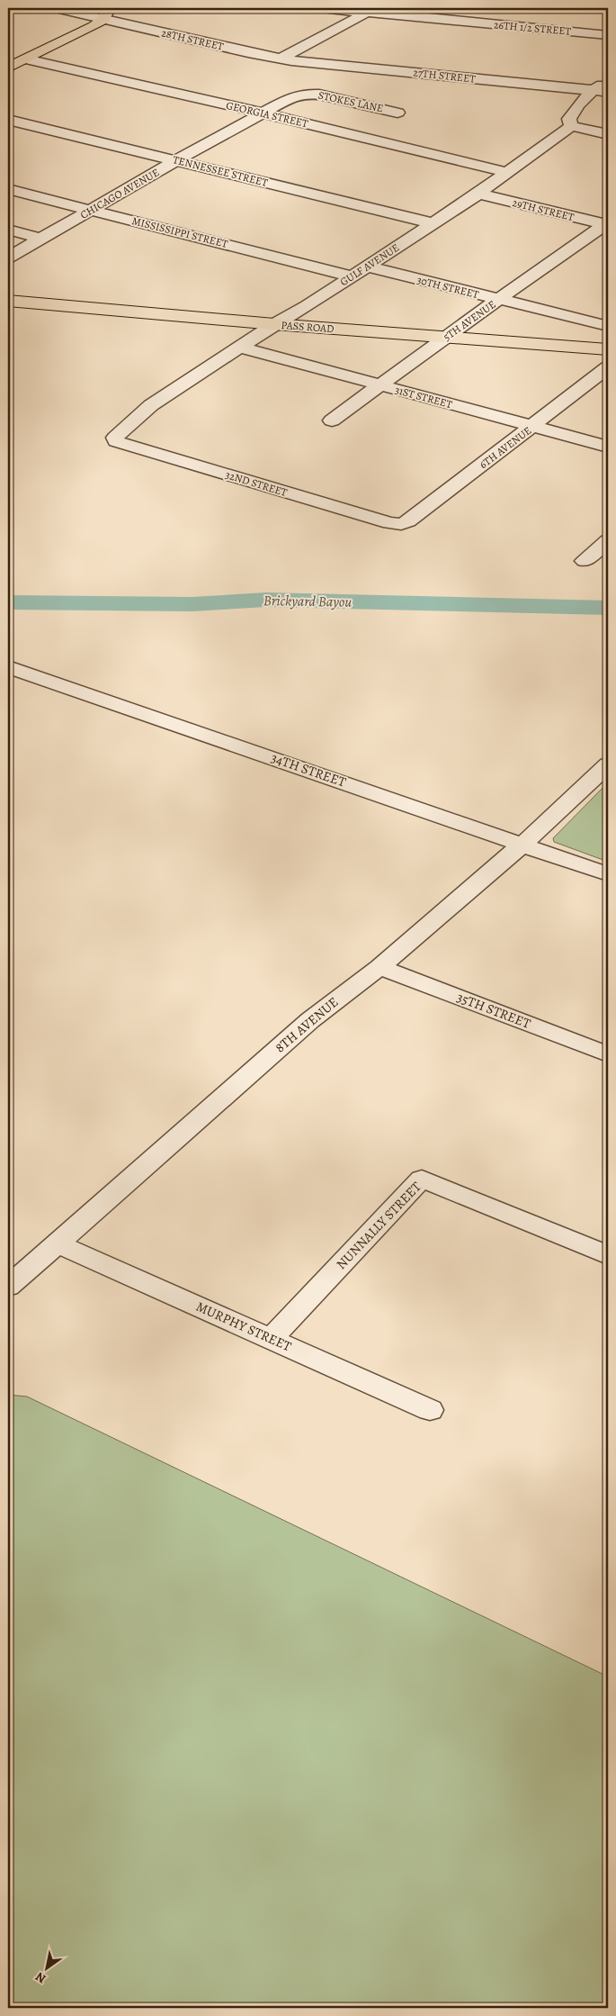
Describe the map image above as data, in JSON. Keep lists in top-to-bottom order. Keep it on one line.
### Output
{"streets":{"main road":["PASS ROAD"],"street":["26TH 1/2 STREET","28TH STREET","27TH STREET","STOKES LANE","GEORGIA STREET","TENNESSEE STREET","CHICAGO AVENUE","29TH STREET","MISSISSIPPI STREET","GULF AVENUE","30TH STREET","5TH AVENUE","31ST STREET","6TH AVENUE","32ND STREET","34TH STREET","35TH STREET","8TH AVENUE","NUNNALLY STREET","MURPHY STREET"]},"crossings":[["28TH STREET","27TH STREET"],["STOKES LANE","CHICAGO AVENUE"],["GEORGIA STREET","CHICAGO AVENUE"],["GEORGIA STREET","GULF AVENUE"],["TENNESSEE STREET","CHICAGO AVENUE"],["TENNESSEE STREET","GULF AVENUE"],["CHICAGO AVENUE","MISSISSIPPI STREET"],["29TH STREET","GULF AVENUE"],["29TH STREET","5TH AVENUE"],["MISSISSIPPI STREET","GULF AVENUE"],["GULF AVENUE","30TH STREET"],["GULF AVENUE","PASS ROAD"],["GULF AVENUE","31ST STREET"],["GULF AVENUE","32ND STREET"],["30TH STREET","5TH AVENUE"],["5TH AVENUE","PASS ROAD"],["5TH AVENUE","31ST STREET"],["31ST STREET","6TH AVENUE"],["6TH AVENUE","32ND STREET"],["34TH STREET","8TH AVENUE"],["35TH STREET","8TH AVENUE"],["8TH AVENUE","MURPHY STREET"],["NUNNALLY STREET","MURPHY STREET"]],"water":["Brickyard Bayou"],"north":"bottom left"}
